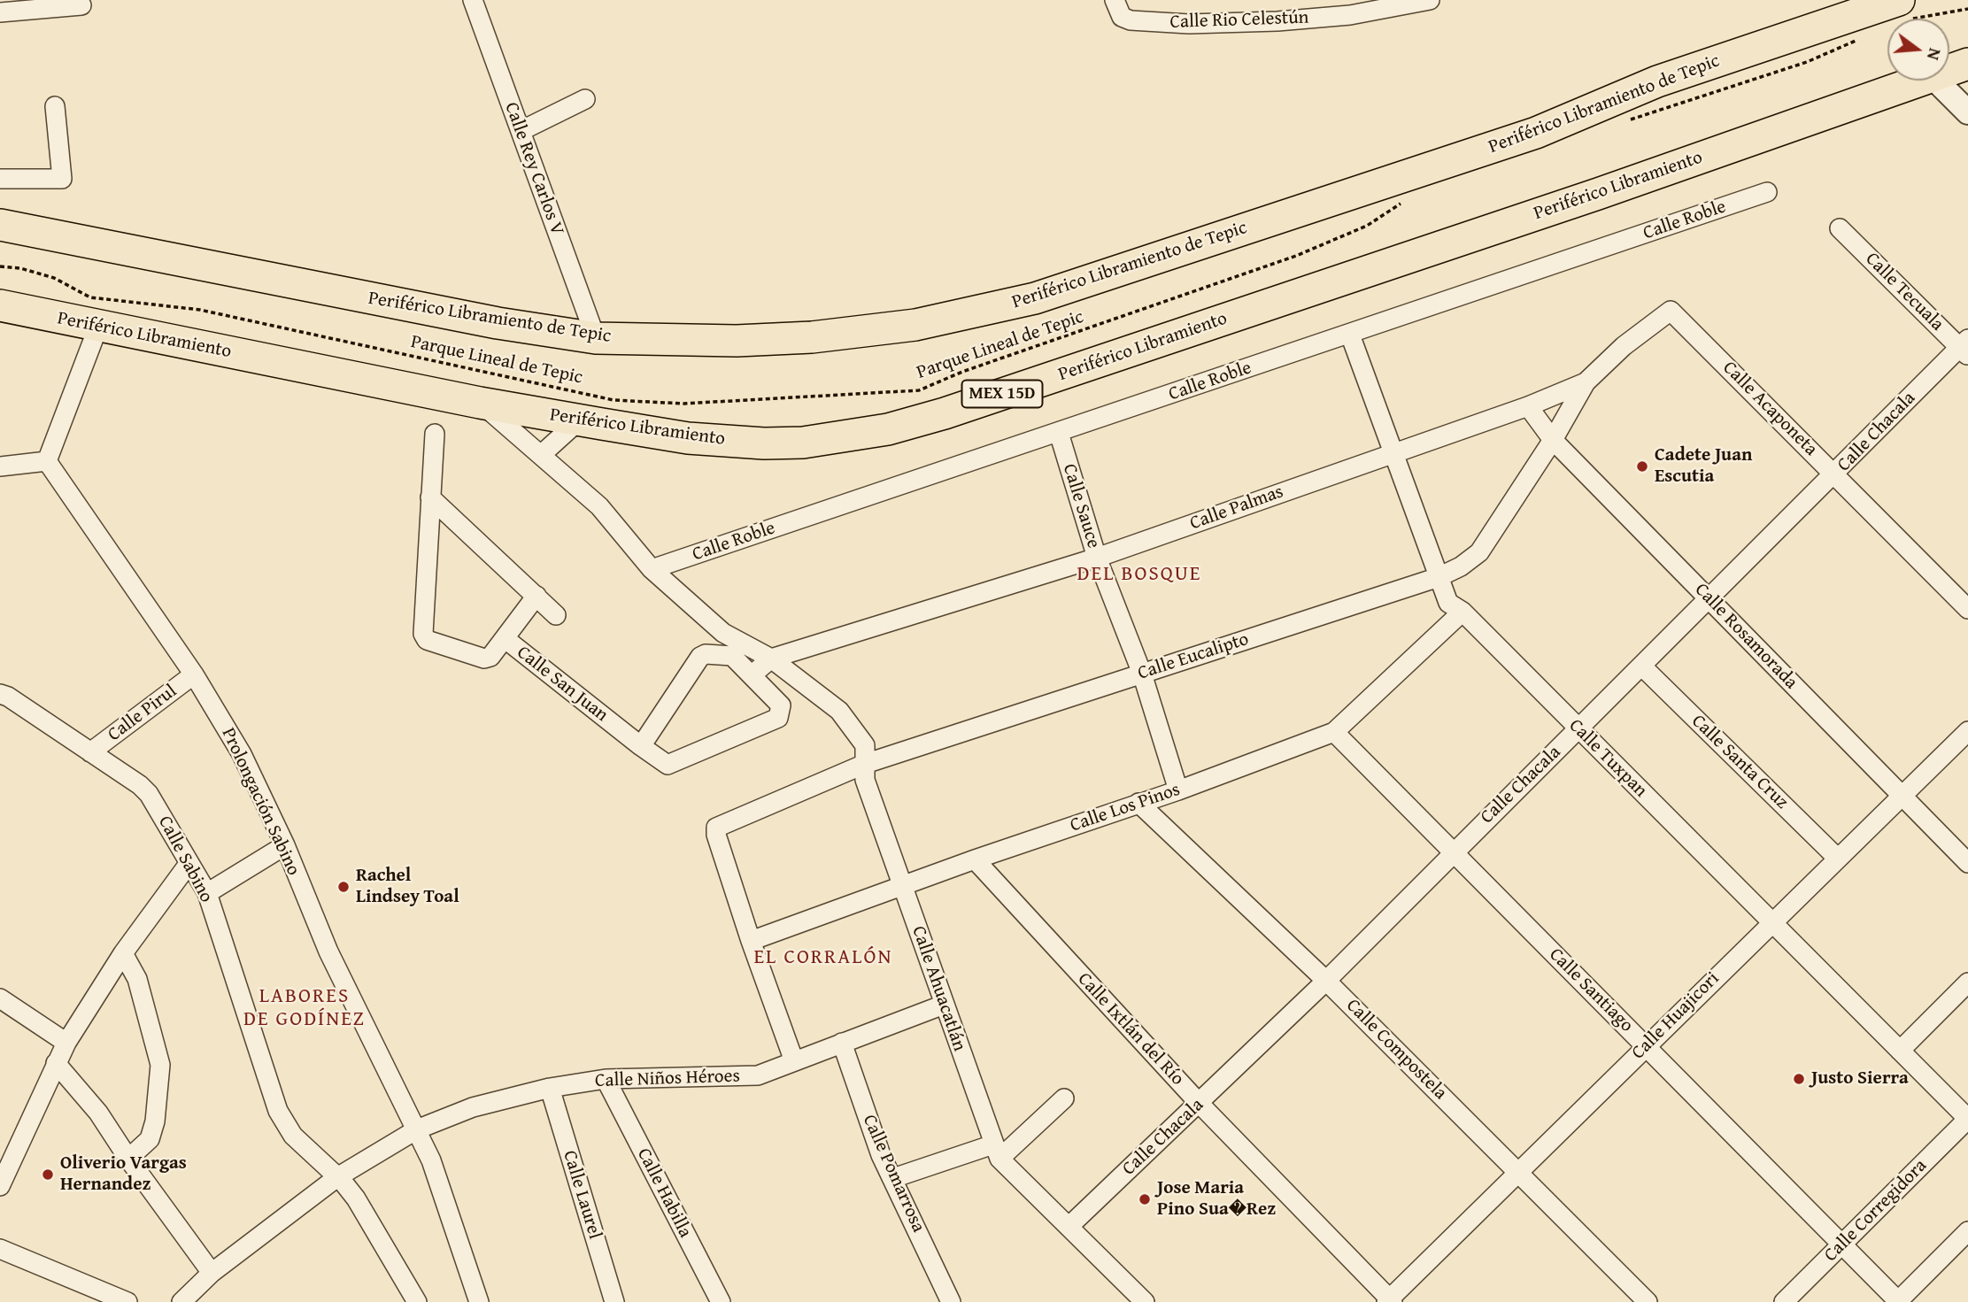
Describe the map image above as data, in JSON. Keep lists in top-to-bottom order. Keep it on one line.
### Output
{"streets":{"highway":["Periférico Libramiento de Tepic","Periférico Libramiento","MEX 15D"],"street":["Calle Rio Celestún","Calle Rey Carlos V","Calle Roble","Calle Tecuala","Calle Acaponeta","Calle Chacala","Calle Sauce","Calle Palmas","Calle Rosamorada","Calle Eucalipto","Calle San Juan","Calle Pirul","Calle Tuxpan","Calle Santa Cruz","Prolongación Sabino","Calle Los Pinos","Calle Sabino","Calle Ahuacatlán","Calle Santiago","Calle Huajicori","Calle Ixtlán del Río","Calle Compostela","Calle Niños Héroes","Calle Pomarrosa","Calle Habilla","Calle Laurel","Calle Corregidora"],"path":["Parque Lineal de Tepic"]},"crossings":[["Periférico Libramiento de Tepic","Calle Rey Carlos V"],["Periférico Libramiento","Calle Ahuacatlán"],["Calle Roble","Calle Sauce"],["Calle Roble","Calle Tuxpan"],["Calle Roble","Calle Ahuacatlán"],["Calle Tecuala","Calle Chacala"],["Calle Acaponeta","Calle Chacala"],["Calle Acaponeta","Calle Palmas"],["Calle Chacala","Calle Rosamorada"],["Calle Chacala","Calle Tuxpan"],["Calle Chacala","Calle Santa Cruz"],["Calle Chacala","Calle Ahuacatlán"],["Calle Chacala","Calle Santiago"],["Calle Chacala","Calle Ixtlán del Río"],["Calle Chacala","Calle Compostela"],["Calle Sauce","Calle Palmas"],["Calle Sauce","Calle Eucalipto"],["Calle Sauce","Calle Los Pinos"],["Calle Palmas","Calle Rosamorada"],["Calle Palmas","Calle Eucalipto"],["Calle Palmas","Calle Tuxpan"],["Calle Palmas","Calle Ahuacatlán"],["Calle Rosamorada","Calle Eucalipto"],["Calle Rosamorada","Calle Huajicori"],["Calle Eucalipto","Calle Tuxpan"],["Calle Eucalipto","Calle Los Pinos"],["Calle Eucalipto","Calle Ahuacatlán"],["Calle Pirul","Prolongación Sabino"],["Calle Pirul","Calle Sabino"],["Calle Tuxpan","Calle Los Pinos"],["Calle Tuxpan","Calle Huajicori"],["Calle Tuxpan","Calle Corregidora"],["Calle Santa Cruz","Calle Huajicori"],["Prolongación Sabino","Calle Niños Héroes"],["Calle Los Pinos","Calle Ahuacatlán"],["Calle Los Pinos","Calle Santiago"],["Calle Los Pinos","Calle Ixtlán del Río"],["Calle Los Pinos","Calle Compostela"],["Calle Sabino","Calle Niños Héroes"],["Calle Ahuacatlán","Calle Niños Héroes"],["Calle Santiago","Calle Huajicori"],["Calle Santiago","Calle Corregidora"],["Calle Huajicori","Calle Ixtlán del Río"],["Calle Huajicori","Calle Compostela"],["Calle Niños Héroes","Calle Pomarrosa"],["Calle Niños Héroes","Calle Habilla"],["Calle Niños Héroes","Calle Laurel"]],"districts":["DEL BOSQUE","EL CORRALÓN","LABORES DE GODÍNEZ"],"places":["Cadete Juan Escutia","Rachel Lindsey Toal","Justo Sierra","Oliverio Vargas Hernandez","Jose Maria Pino Sua�Rez"],"north":"right"}
